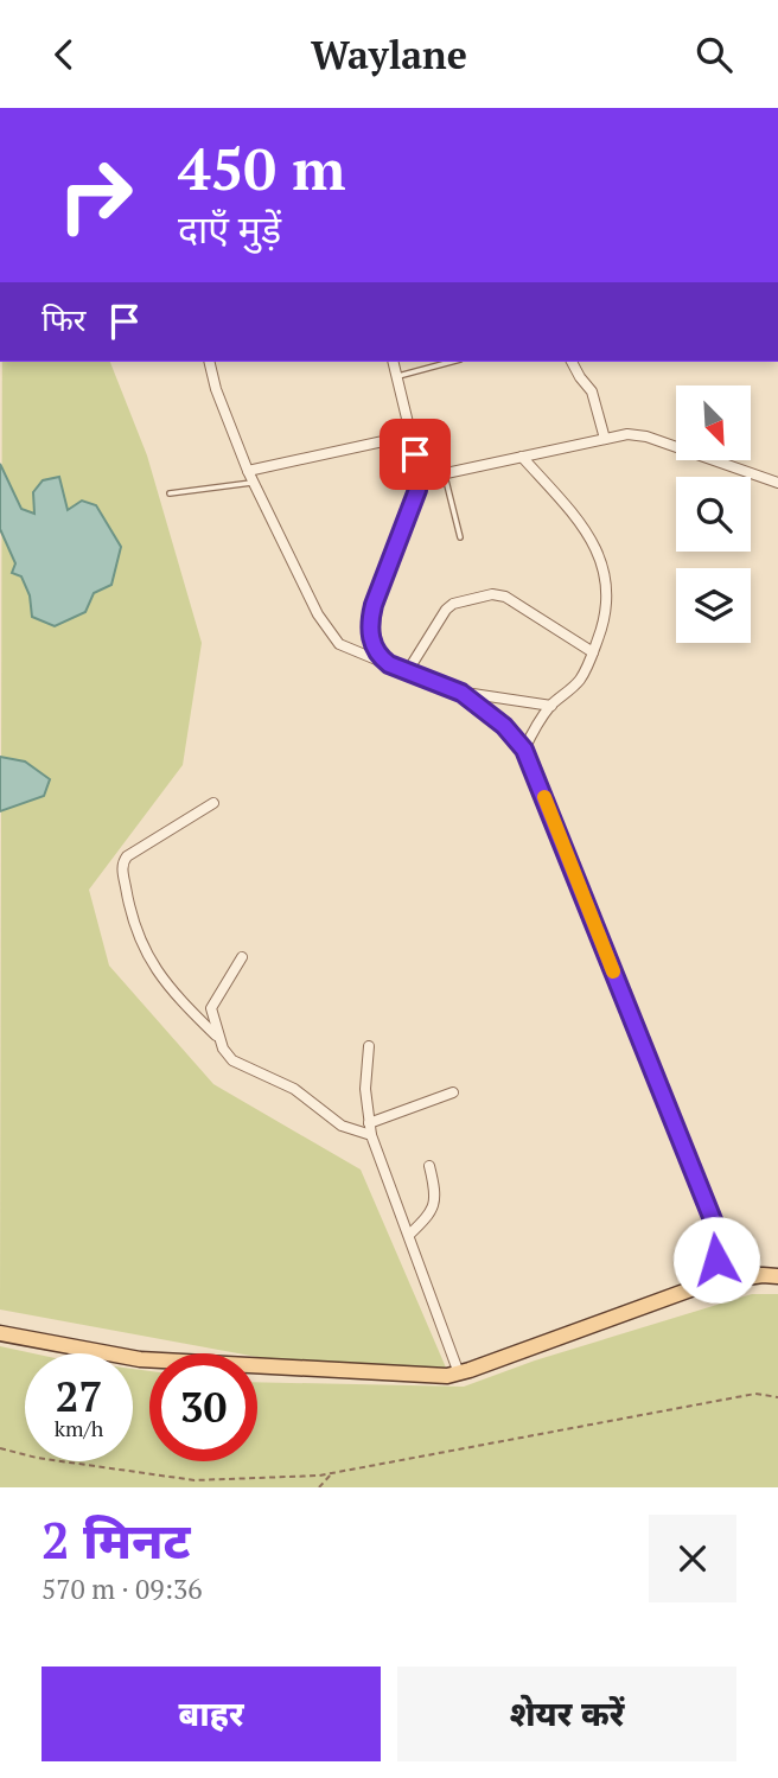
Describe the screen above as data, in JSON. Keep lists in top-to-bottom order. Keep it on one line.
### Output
{"north":"bottom right","page":{"header":"Waylane","turn":["450 m","दाएँ मुड़ें"],"then":"फिर","speed":"27 km/h","limit":"30","heading":["2 मिनट","570 m · 09:36"],"buttons":["बाहर","शेयर करें"]}}
